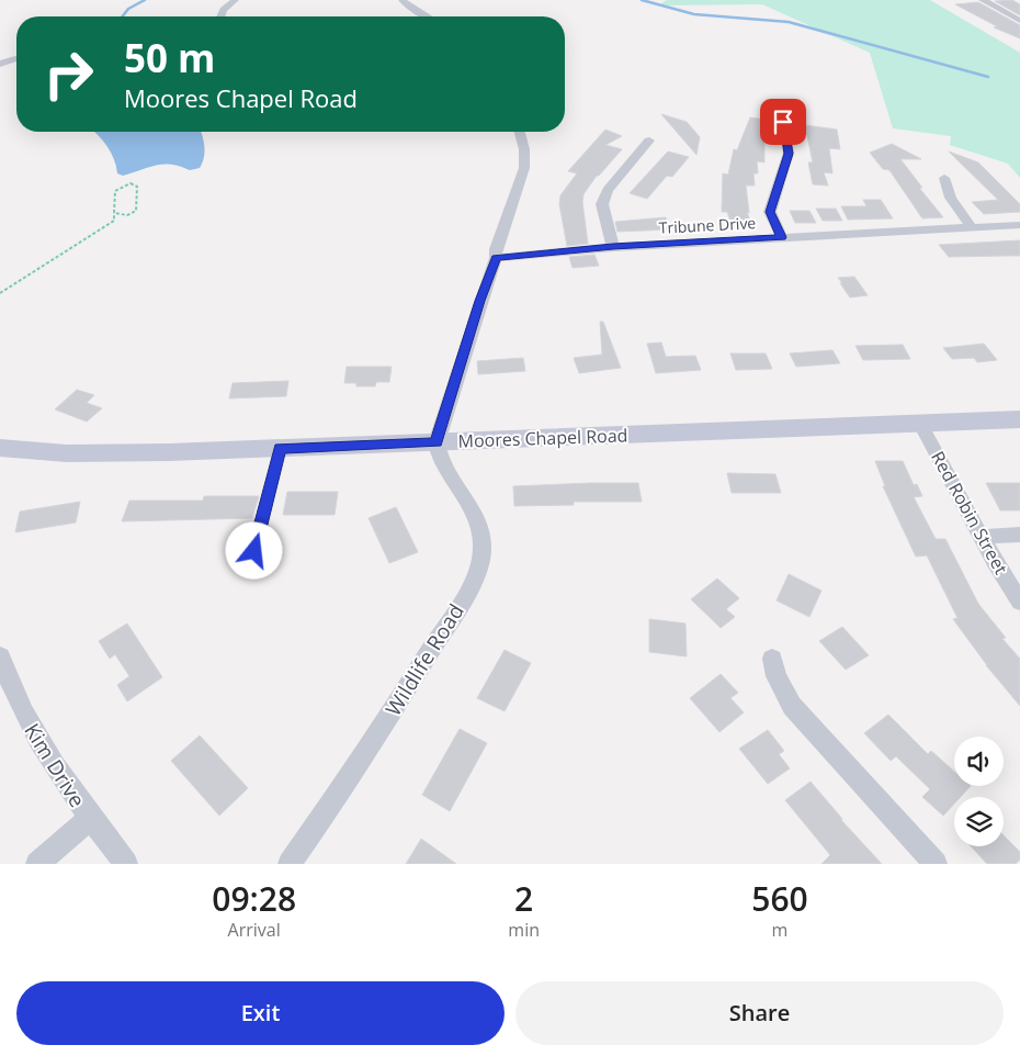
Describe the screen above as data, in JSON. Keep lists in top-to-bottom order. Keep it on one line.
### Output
{"streets":{"main road":["Moores Chapel Road"],"street":["Tribune Drive","Red Robin Street","Wildlife Road","Kim Drive"]},"crossings":[["Moores Chapel Road","Red Robin Street"],["Moores Chapel Road","Wildlife Road"]],"page":{"turn":["50 m","Moores Chapel Road"],"eta":["09:28","Arrival","2","min","560","m"],"buttons":["Exit","Share"]}}
